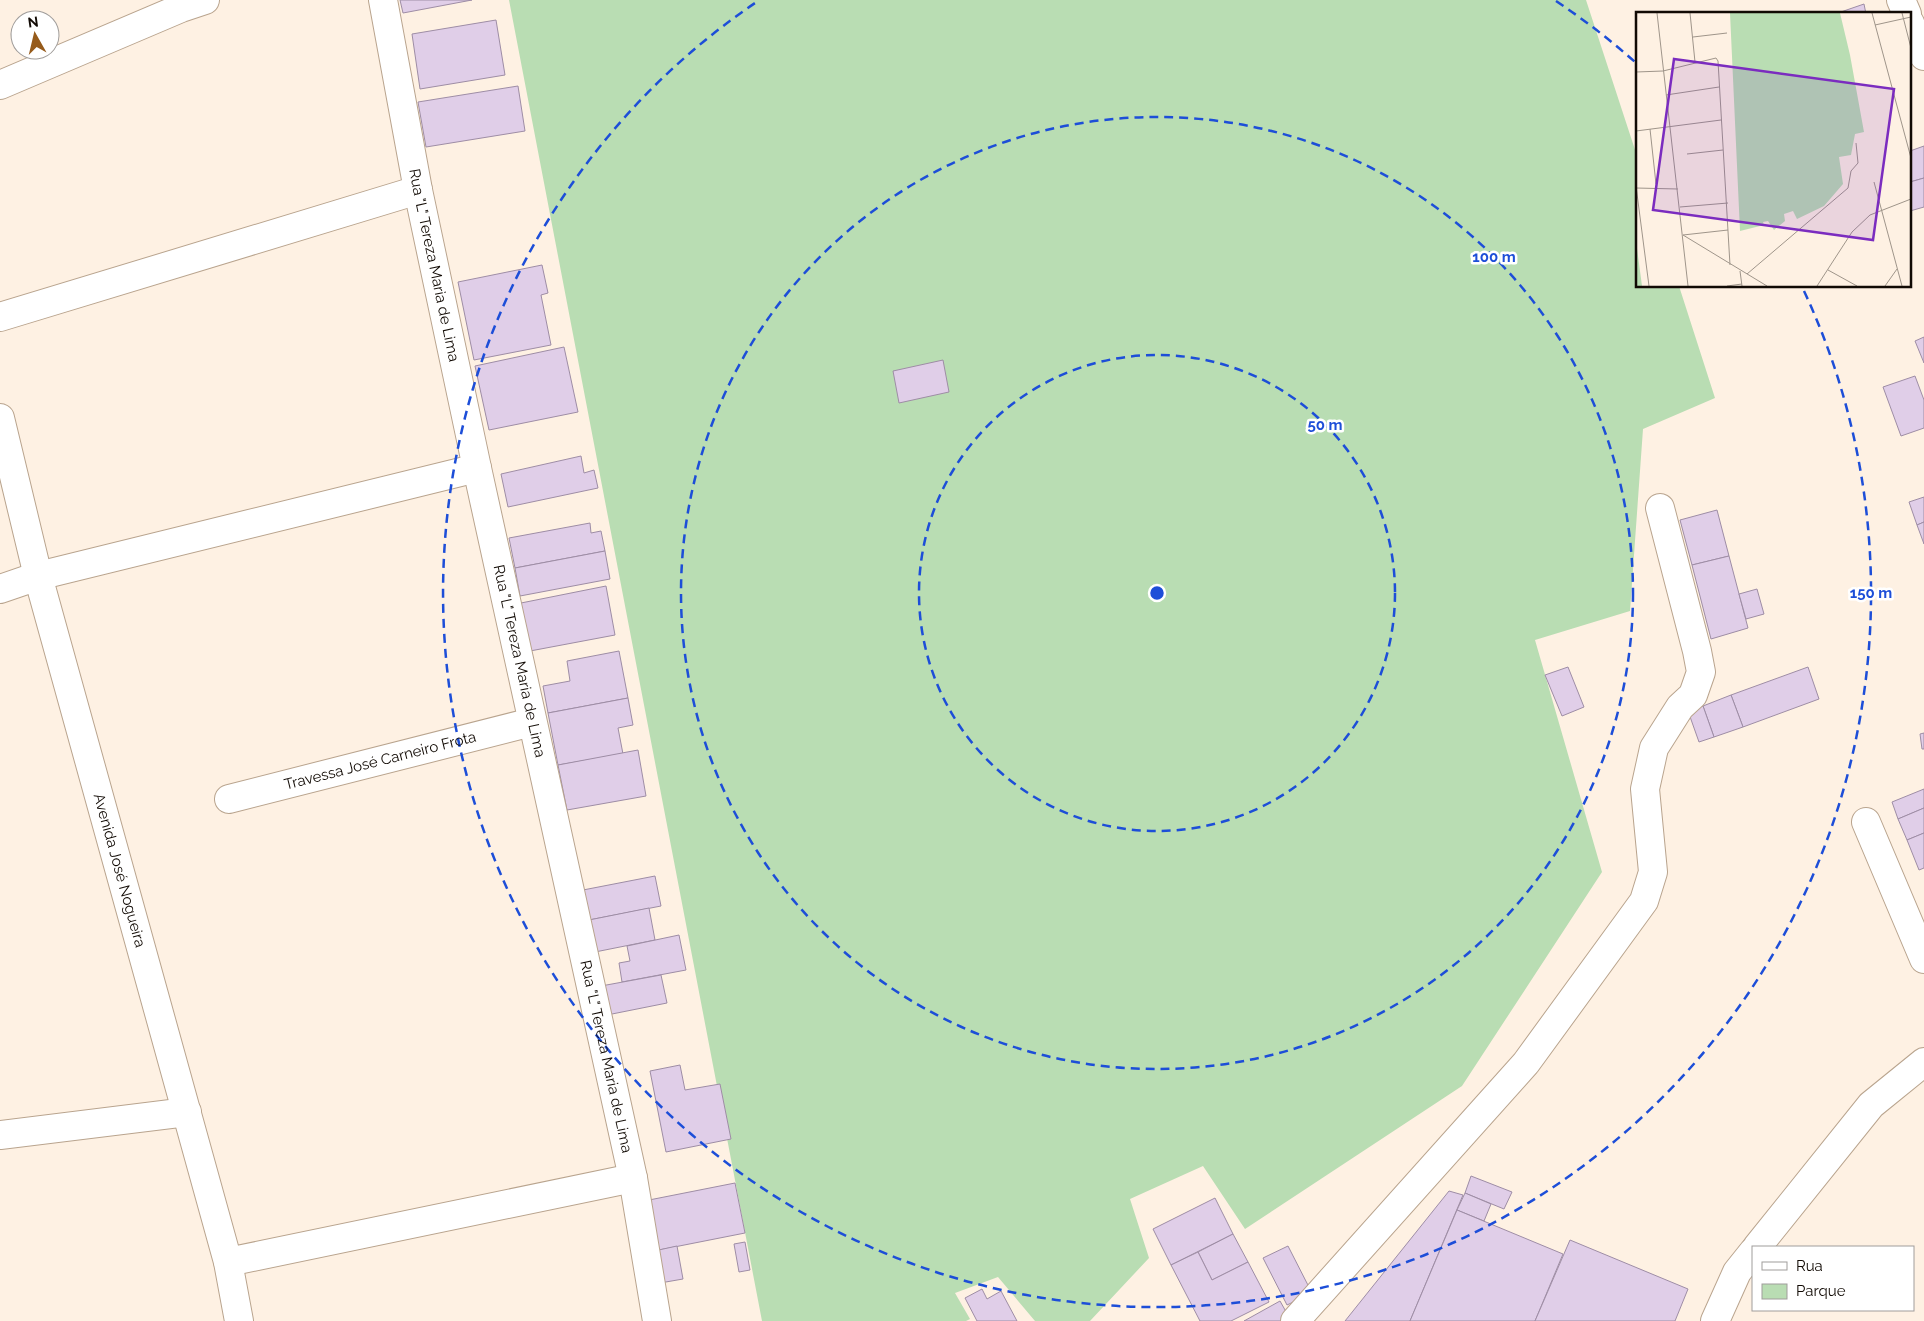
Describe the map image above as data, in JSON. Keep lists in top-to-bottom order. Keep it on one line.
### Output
{"streets":{"street":["Rua \"L\" Tereza Maria de Lima","Travessa José Carneiro Frota","Avenida José Nogueira"]},"crossings":[["Rua \"L\" Tereza Maria de Lima","Travessa José Carneiro Frota"]],"legend":["Rua","Parque"],"north":"top","rings":["100 m","50 m","150 m"]}
